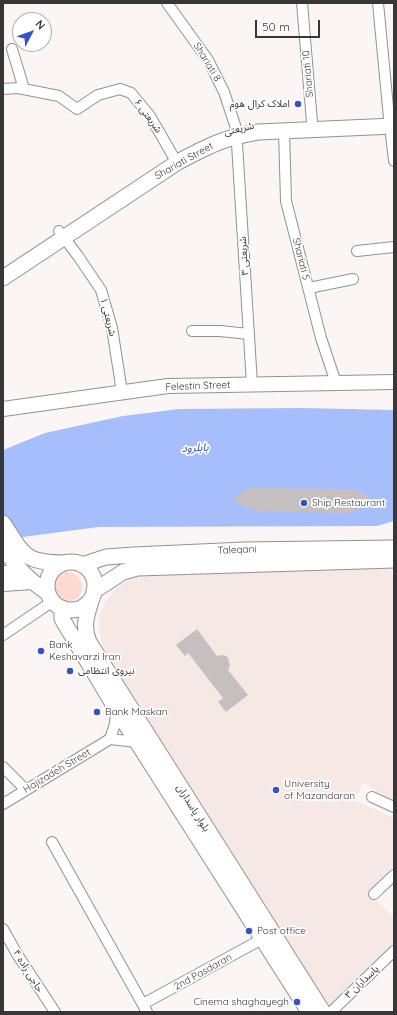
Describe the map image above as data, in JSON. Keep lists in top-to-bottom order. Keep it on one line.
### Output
{"streets":{"main road":["شریعتی","Shariati Street","Felestin Street","Taleqani","بلوار پاسداران"],"street":["Shariati 8","Shariati 10","شریعتی ۶","شریعتی ۳","Shariati 5","شریعتی ۱","Hajizadeh Street","حاجی زاده ۴","2nd Pasdaran","پاسداران ۳"]},"crossings":[["Shariati 8","شریعتی"],["Shariati 8","Shariati Street"],["Shariati 8","شریعتی ۳"],["Shariati 10","شریعتی"],["شریعتی ۶","شریعتی"],["شریعتی","Shariati Street"],["شریعتی","شریعتی ۳"],["شریعتی","شریعتی ۱"],["Shariati Street","شریعتی ۳"],["Shariati Street","Shariati 5"],["Shariati Street","شریعتی ۱"],["شریعتی ۳","Felestin Street"],["Shariati 5","Felestin Street"],["شریعتی ۱","Felestin Street"],["Taleqani","بلوار پاسداران"],["بلوار پاسداران","2nd Pasdaran"]],"water":["بابلرود"],"places":["املاک کرال هوم","Ship Restaurant","Bank Keshavarzi Iran","نیروی انتظامی","Bank Maskan","University of Mazandaran","Post office","Cinema shaghayegh"],"scale_bar":"50 m","north":"top right"}
